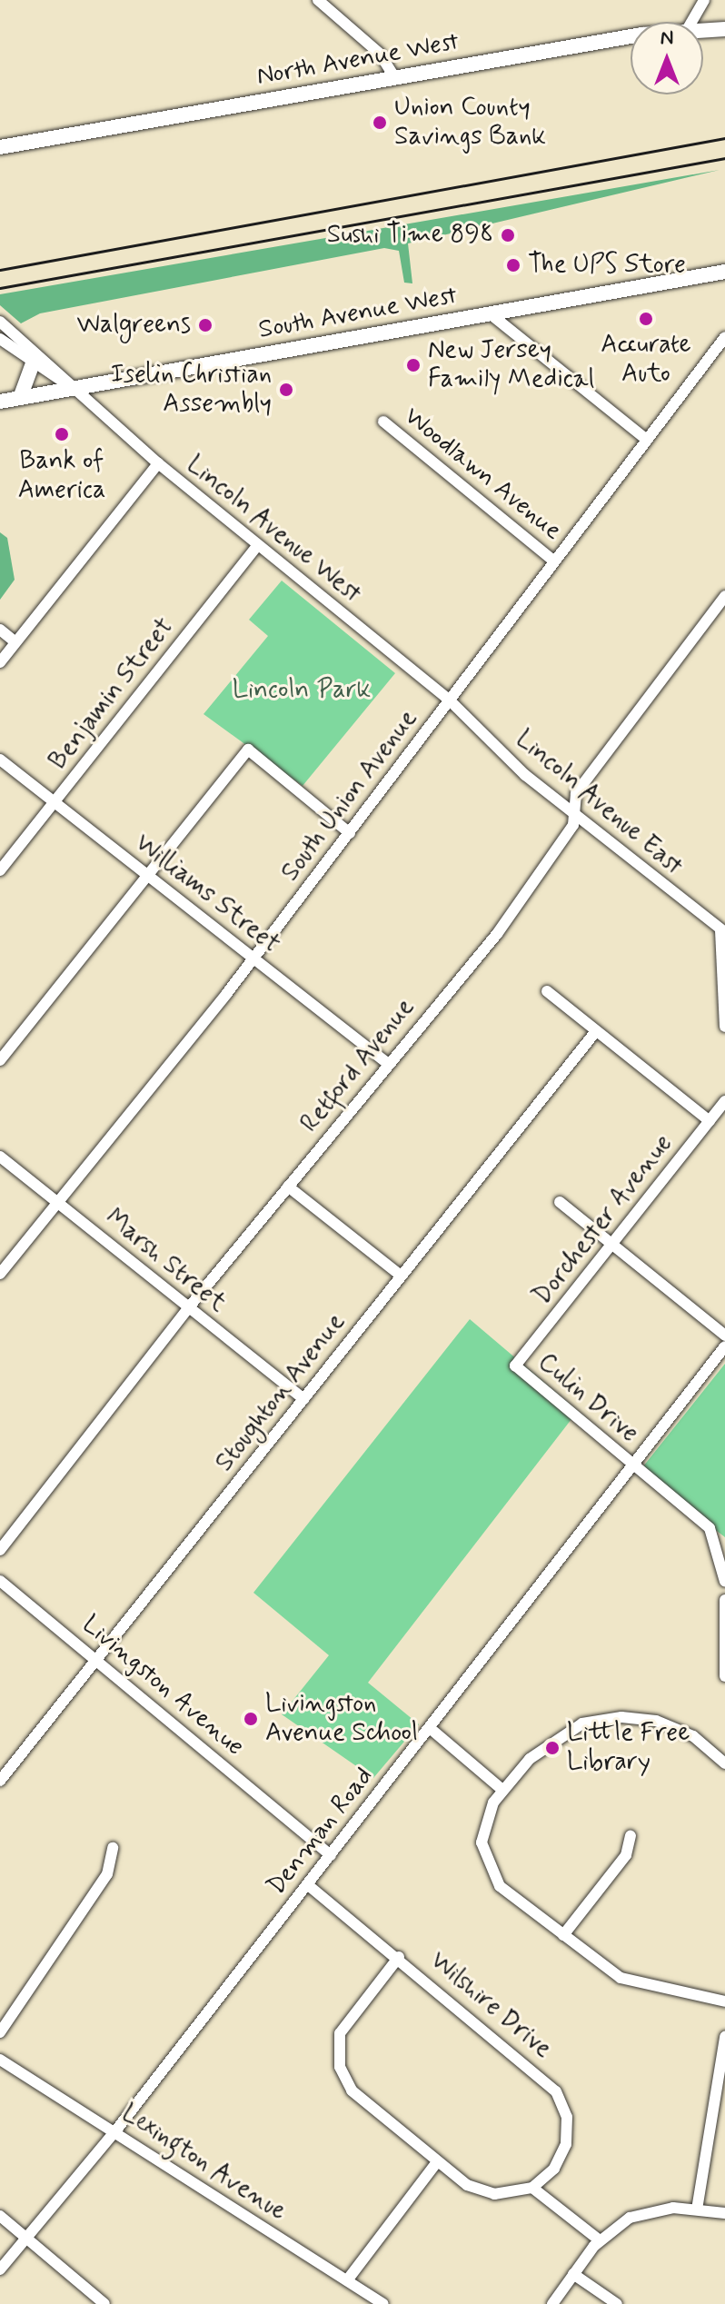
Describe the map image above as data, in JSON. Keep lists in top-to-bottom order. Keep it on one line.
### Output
{"streets":{"main road":["North Avenue West","South Avenue West"],"street":["Woodlawn Avenue","Lincoln Avenue West","Benjamin Street","South Union Avenue","Lincoln Avenue East","Williams Street","Retford Avenue","Dorchester Avenue","Marsh Street","Stoughton Avenue","Culin Drive","Livingston Avenue","Denman Road","Wilshire Drive","Lexington Avenue"]},"crossings":[["South Avenue West","Lincoln Avenue West"],["Woodlawn Avenue","South Union Avenue"],["Lincoln Avenue West","Benjamin Street"],["Lincoln Avenue West","South Union Avenue"],["Lincoln Avenue West","Lincoln Avenue East"],["Benjamin Street","Williams Street"],["South Union Avenue","Lincoln Avenue East"],["South Union Avenue","Williams Street"],["South Union Avenue","Marsh Street"],["Lincoln Avenue East","Retford Avenue"],["Williams Street","Retford Avenue"],["Retford Avenue","Marsh Street"],["Dorchester Avenue","Culin Drive"],["Marsh Street","Stoughton Avenue"],["Stoughton Avenue","Livingston Avenue"],["Culin Drive","Denman Road"],["Livingston Avenue","Denman Road"],["Denman Road","Wilshire Drive"],["Denman Road","Lexington Avenue"]],"parks":["Lincoln Park"],"places":["Union County Savings Bank","Sushi Time 898","The UPS Store","Accurate Auto","Walgreens","New Jersey Family Medical","Iselin Christian Assembly","Bank of America","Livingston Avenue School","Little Free Library"],"north":"top"}
